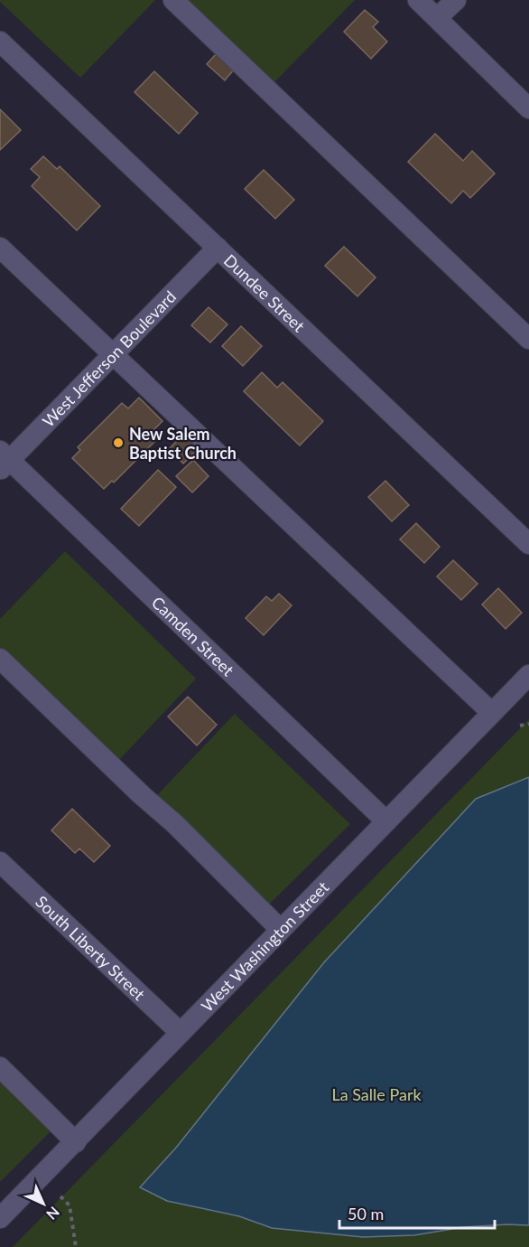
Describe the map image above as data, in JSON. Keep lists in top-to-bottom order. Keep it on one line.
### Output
{"streets":{"street":["Dundee Street","West Jefferson Boulevard","Camden Street","South Liberty Street","West Washington Street"]},"crossings":[["Dundee Street","West Jefferson Boulevard"],["West Jefferson Boulevard","Camden Street"],["Camden Street","West Washington Street"],["South Liberty Street","West Washington Street"]],"parks":["La Salle Park"],"places":["New Salem Baptist Church"],"scale_bar":"50 m","north":"bottom right"}
